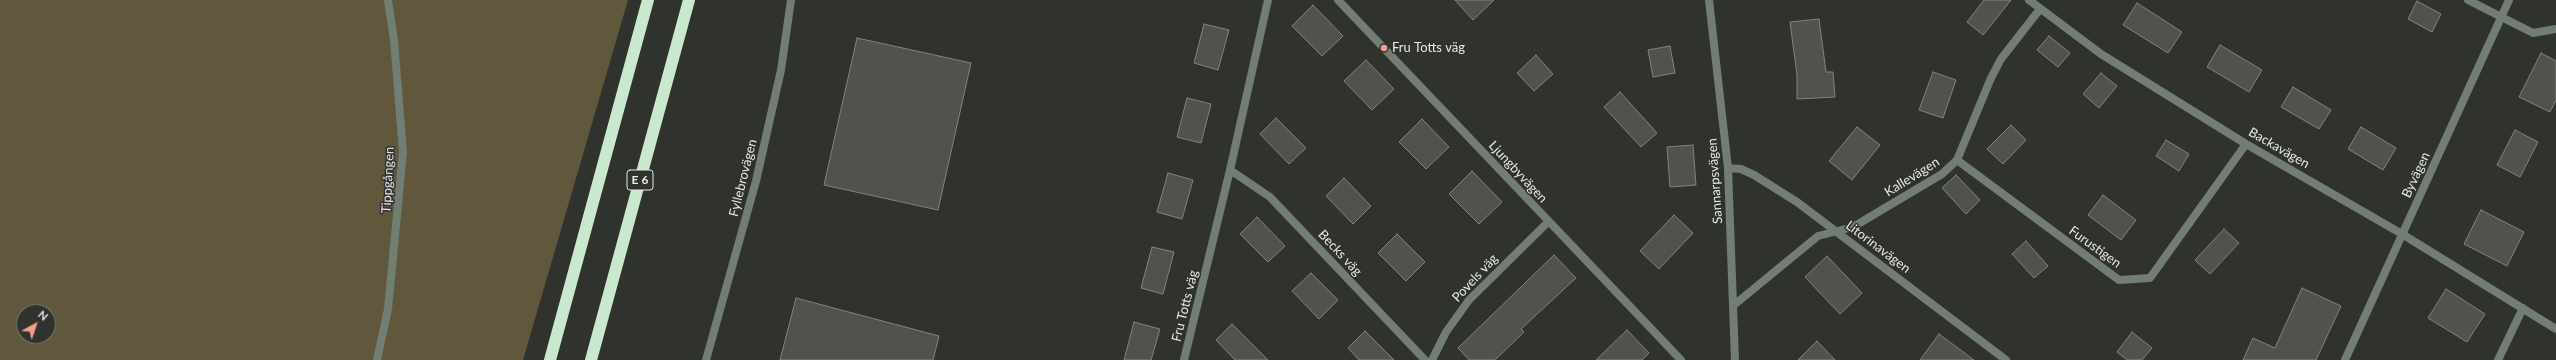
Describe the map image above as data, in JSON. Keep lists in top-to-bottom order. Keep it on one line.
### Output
{"streets":{"highway":["E 6"],"street":["Backavägen","Ljungbyvägen","Byvägen","Kallevägen","Fyllebrovägen","Tippgången","Sannarpsvägen","Litorinavägen","Furustigen","Becks väg","Povels väg","Fru Totts väg"]},"crossings":[["Backavägen","Byvägen"],["Backavägen","Kallevägen"],["Backavägen","Furustigen"],["Ljungbyvägen","Povels väg"],["Kallevägen","Sannarpsvägen"],["Kallevägen","Litorinavägen"],["Kallevägen","Furustigen"],["Sannarpsvägen","Litorinavägen"],["Becks väg","Fru Totts väg"]],"places":["Fru Totts väg"],"north":"top right"}
